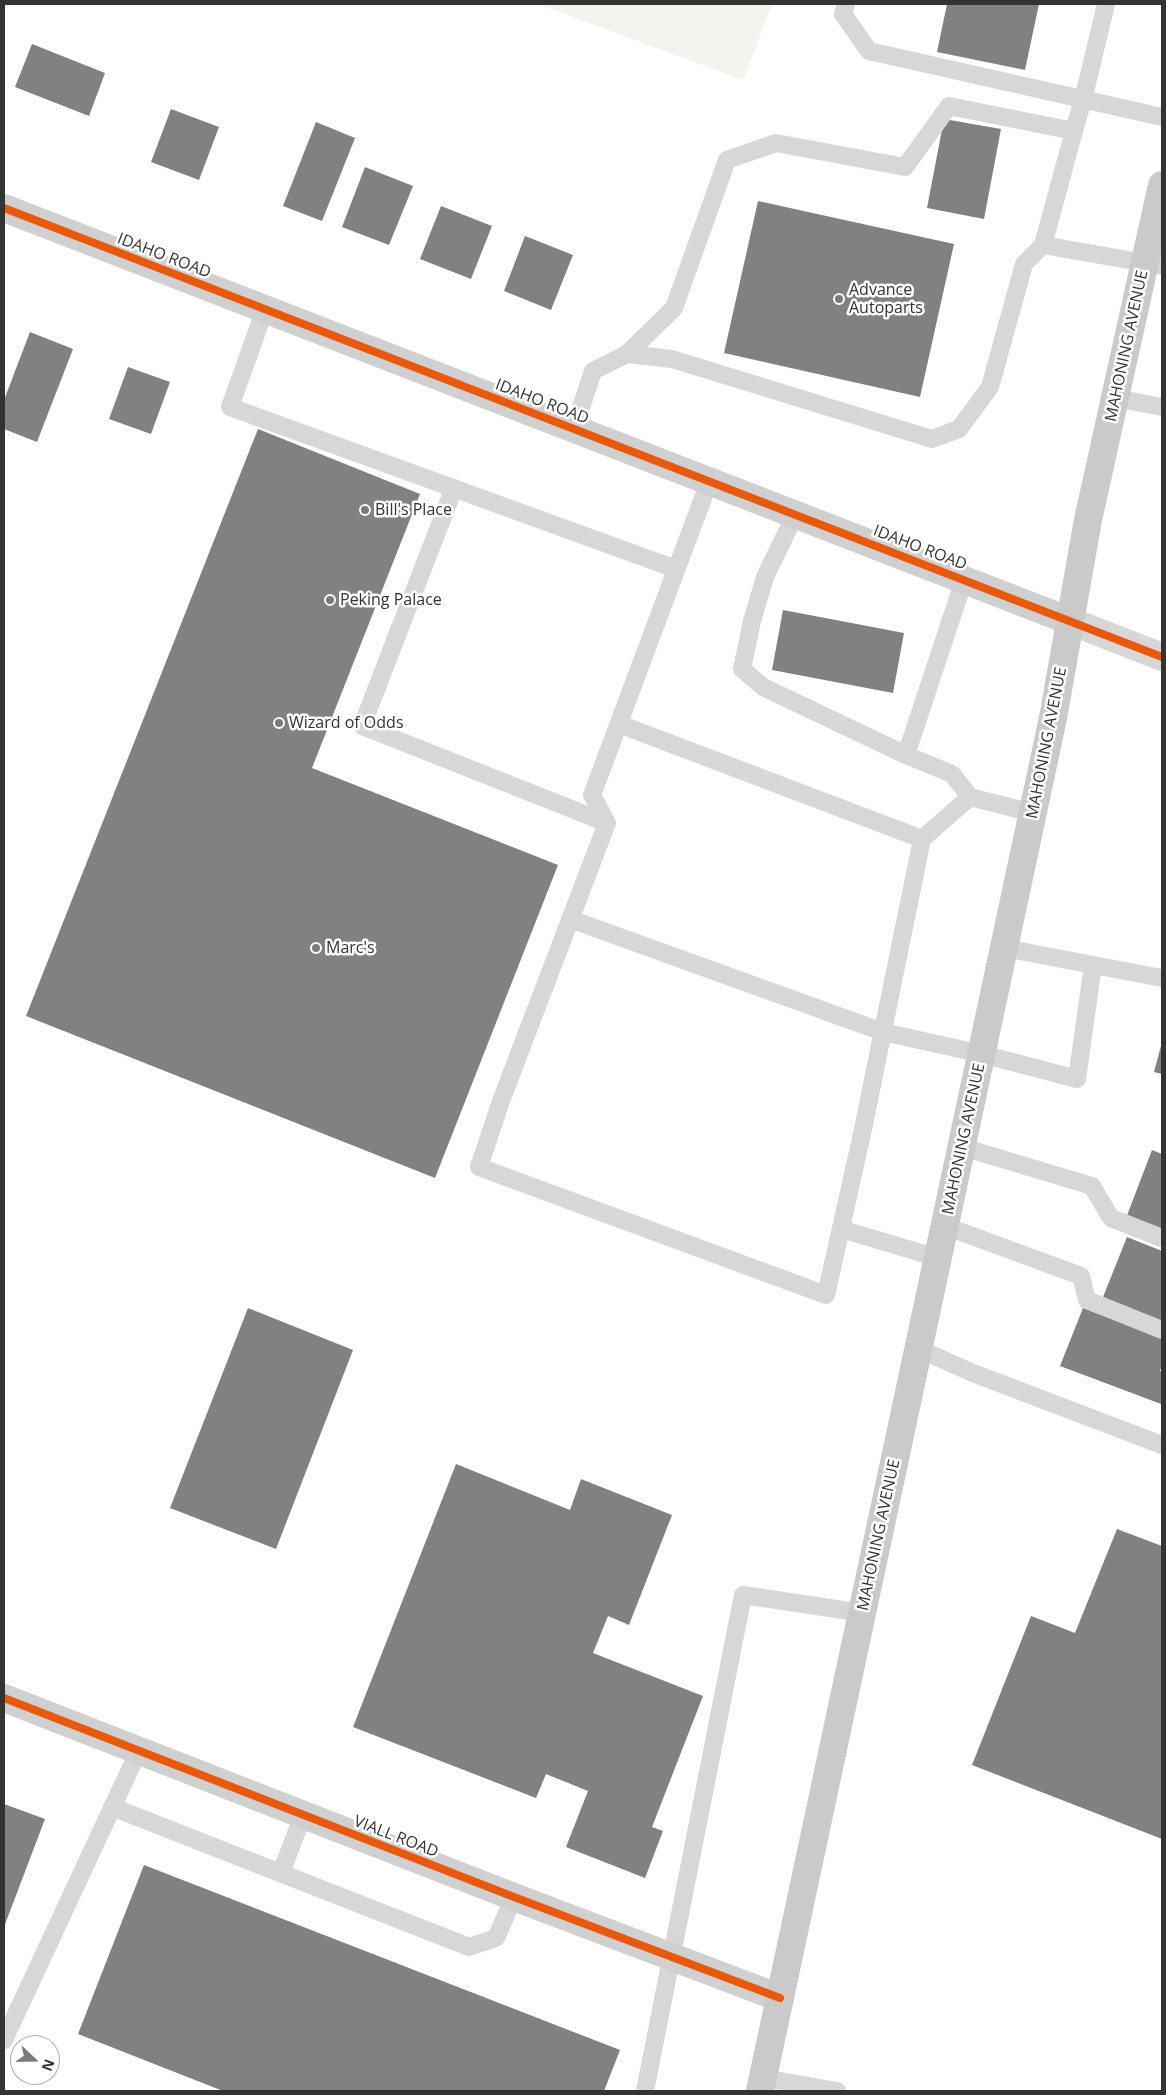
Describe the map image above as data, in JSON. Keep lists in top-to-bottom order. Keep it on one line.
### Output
{"streets":{"main road":["MAHONING AVENUE"],"street":["IDAHO ROAD","VIALL ROAD"]},"crossings":[["IDAHO ROAD","MAHONING AVENUE"],["MAHONING AVENUE","VIALL ROAD"]],"places":["Advance Autoparts","Bill's Place","Peking Palace","Wizard of Odds","Marc's"],"north":"right"}
